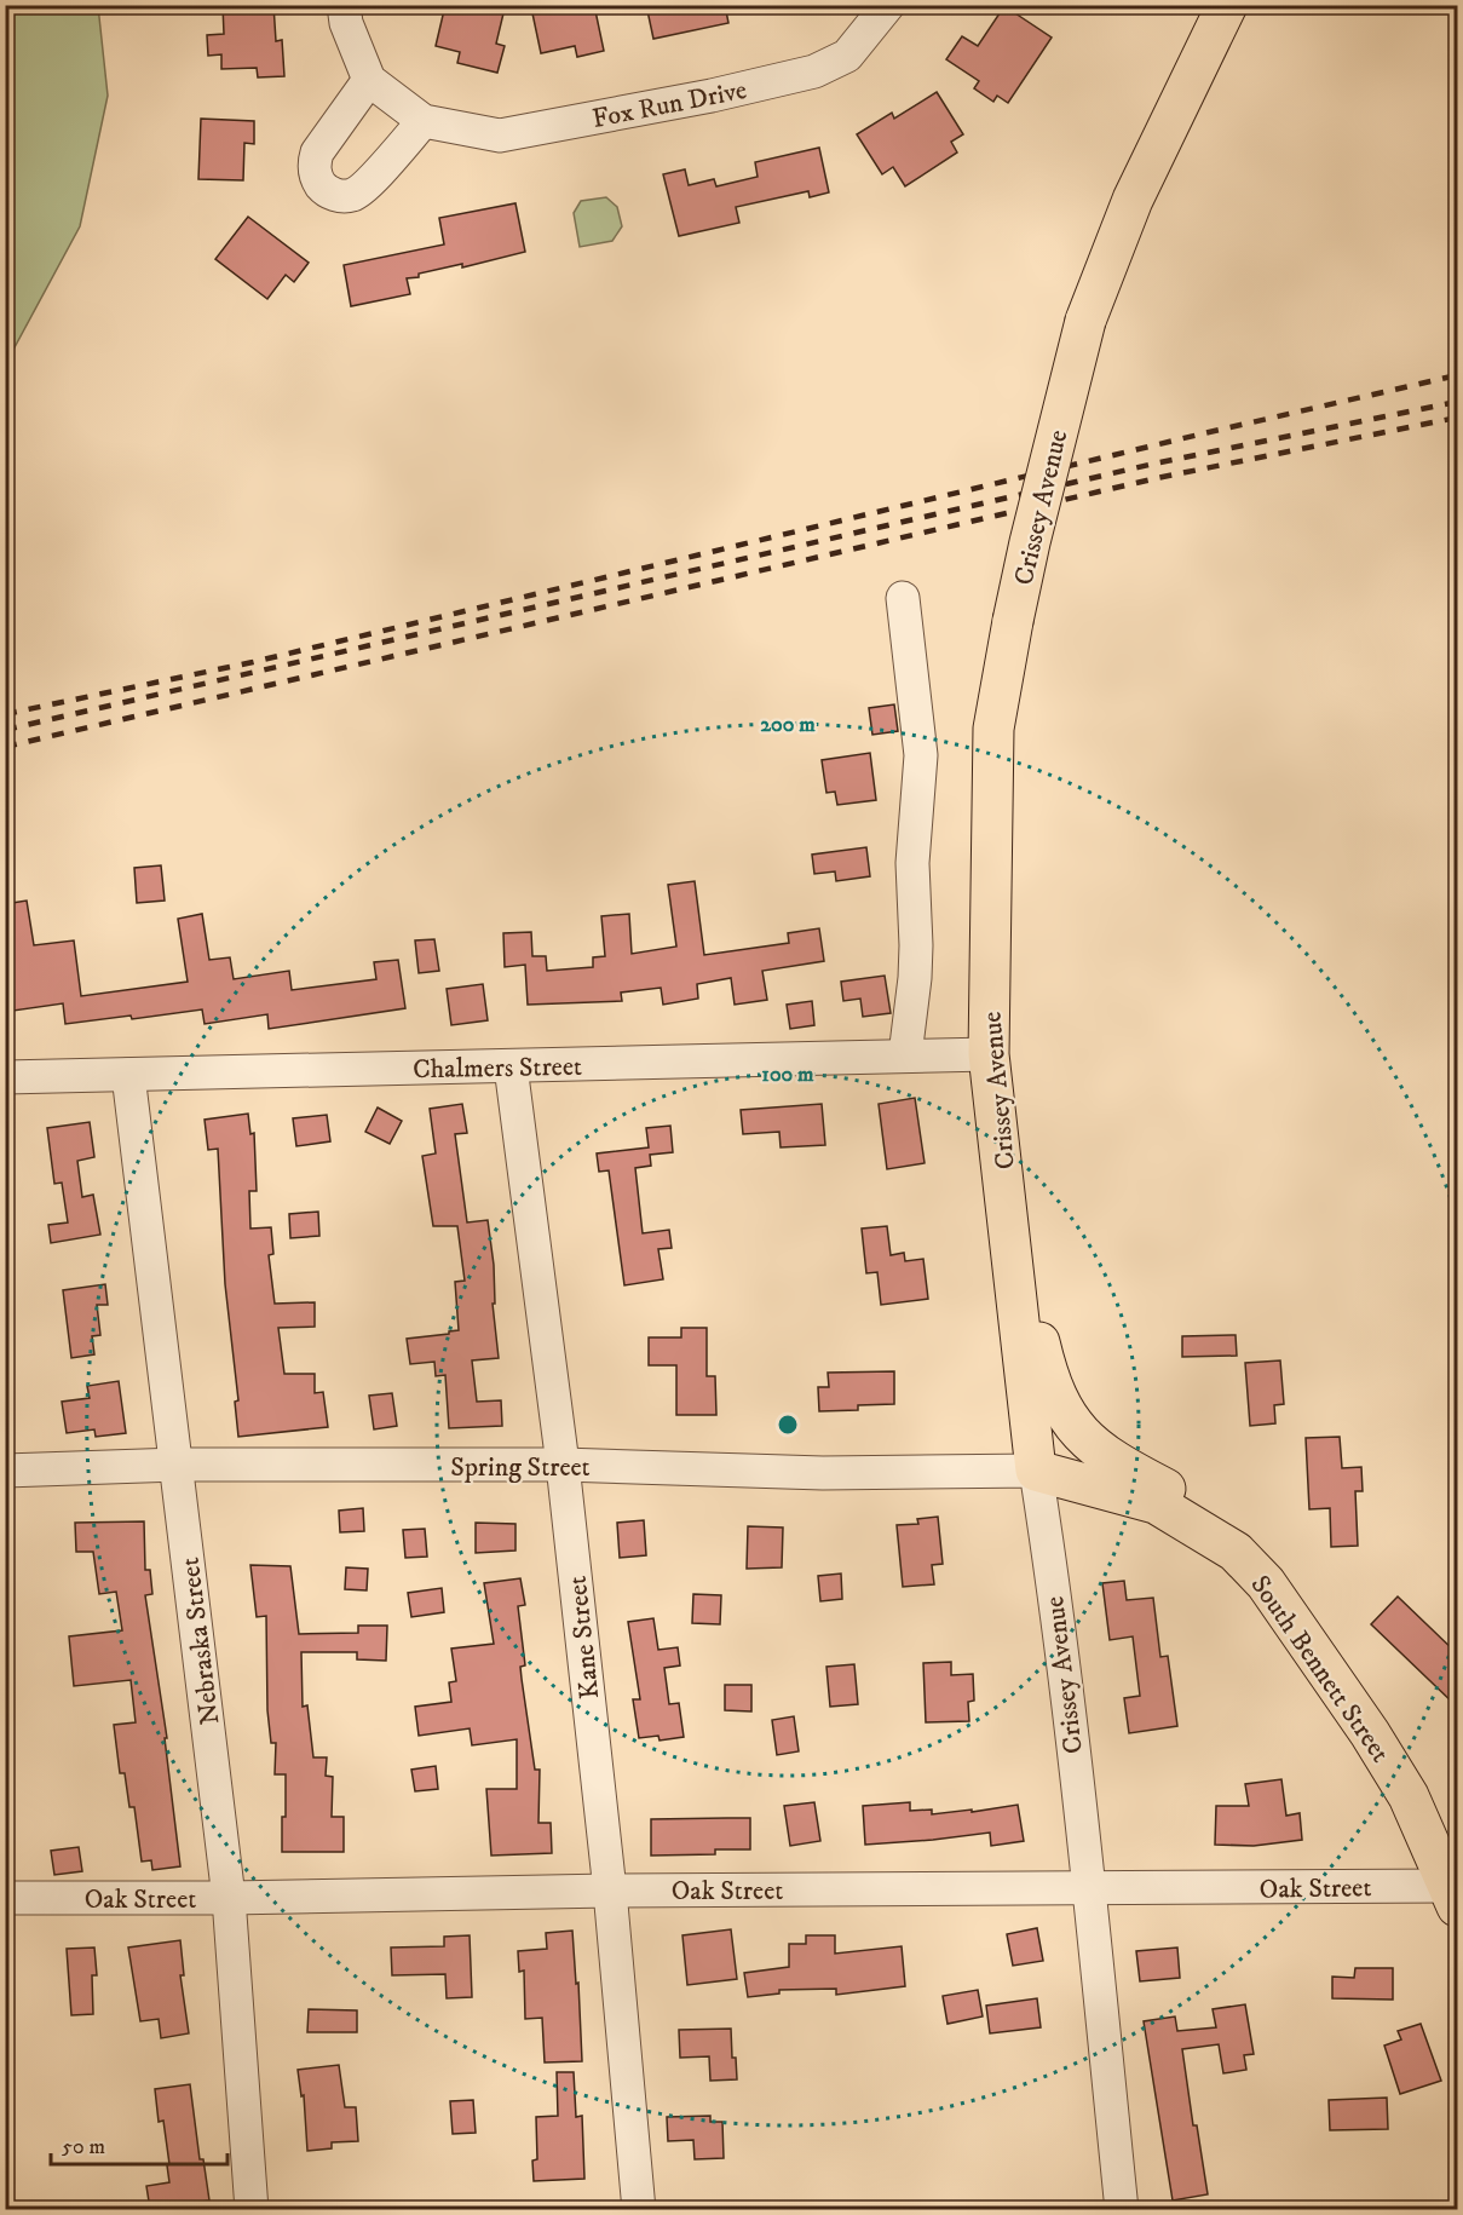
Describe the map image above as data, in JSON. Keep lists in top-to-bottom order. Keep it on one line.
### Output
{"streets":{"main road":["Crissey Avenue","South Bennett Street"],"street":["Fox Run Drive","Chalmers Street","Spring Street","Kane Street","Nebraska Street","Oak Street"]},"crossings":[["Crissey Avenue","Chalmers Street"],["Crissey Avenue","Spring Street"],["Crissey Avenue","South Bennett Street"],["Crissey Avenue","Oak Street"],["Chalmers Street","Kane Street"],["Chalmers Street","Nebraska Street"],["Spring Street","Kane Street"],["Spring Street","Nebraska Street"],["Spring Street","South Bennett Street"],["Kane Street","Oak Street"],["Nebraska Street","Oak Street"],["South Bennett Street","Oak Street"]],"scale_bar":"50 m","rings":["200 m","100 m"]}
